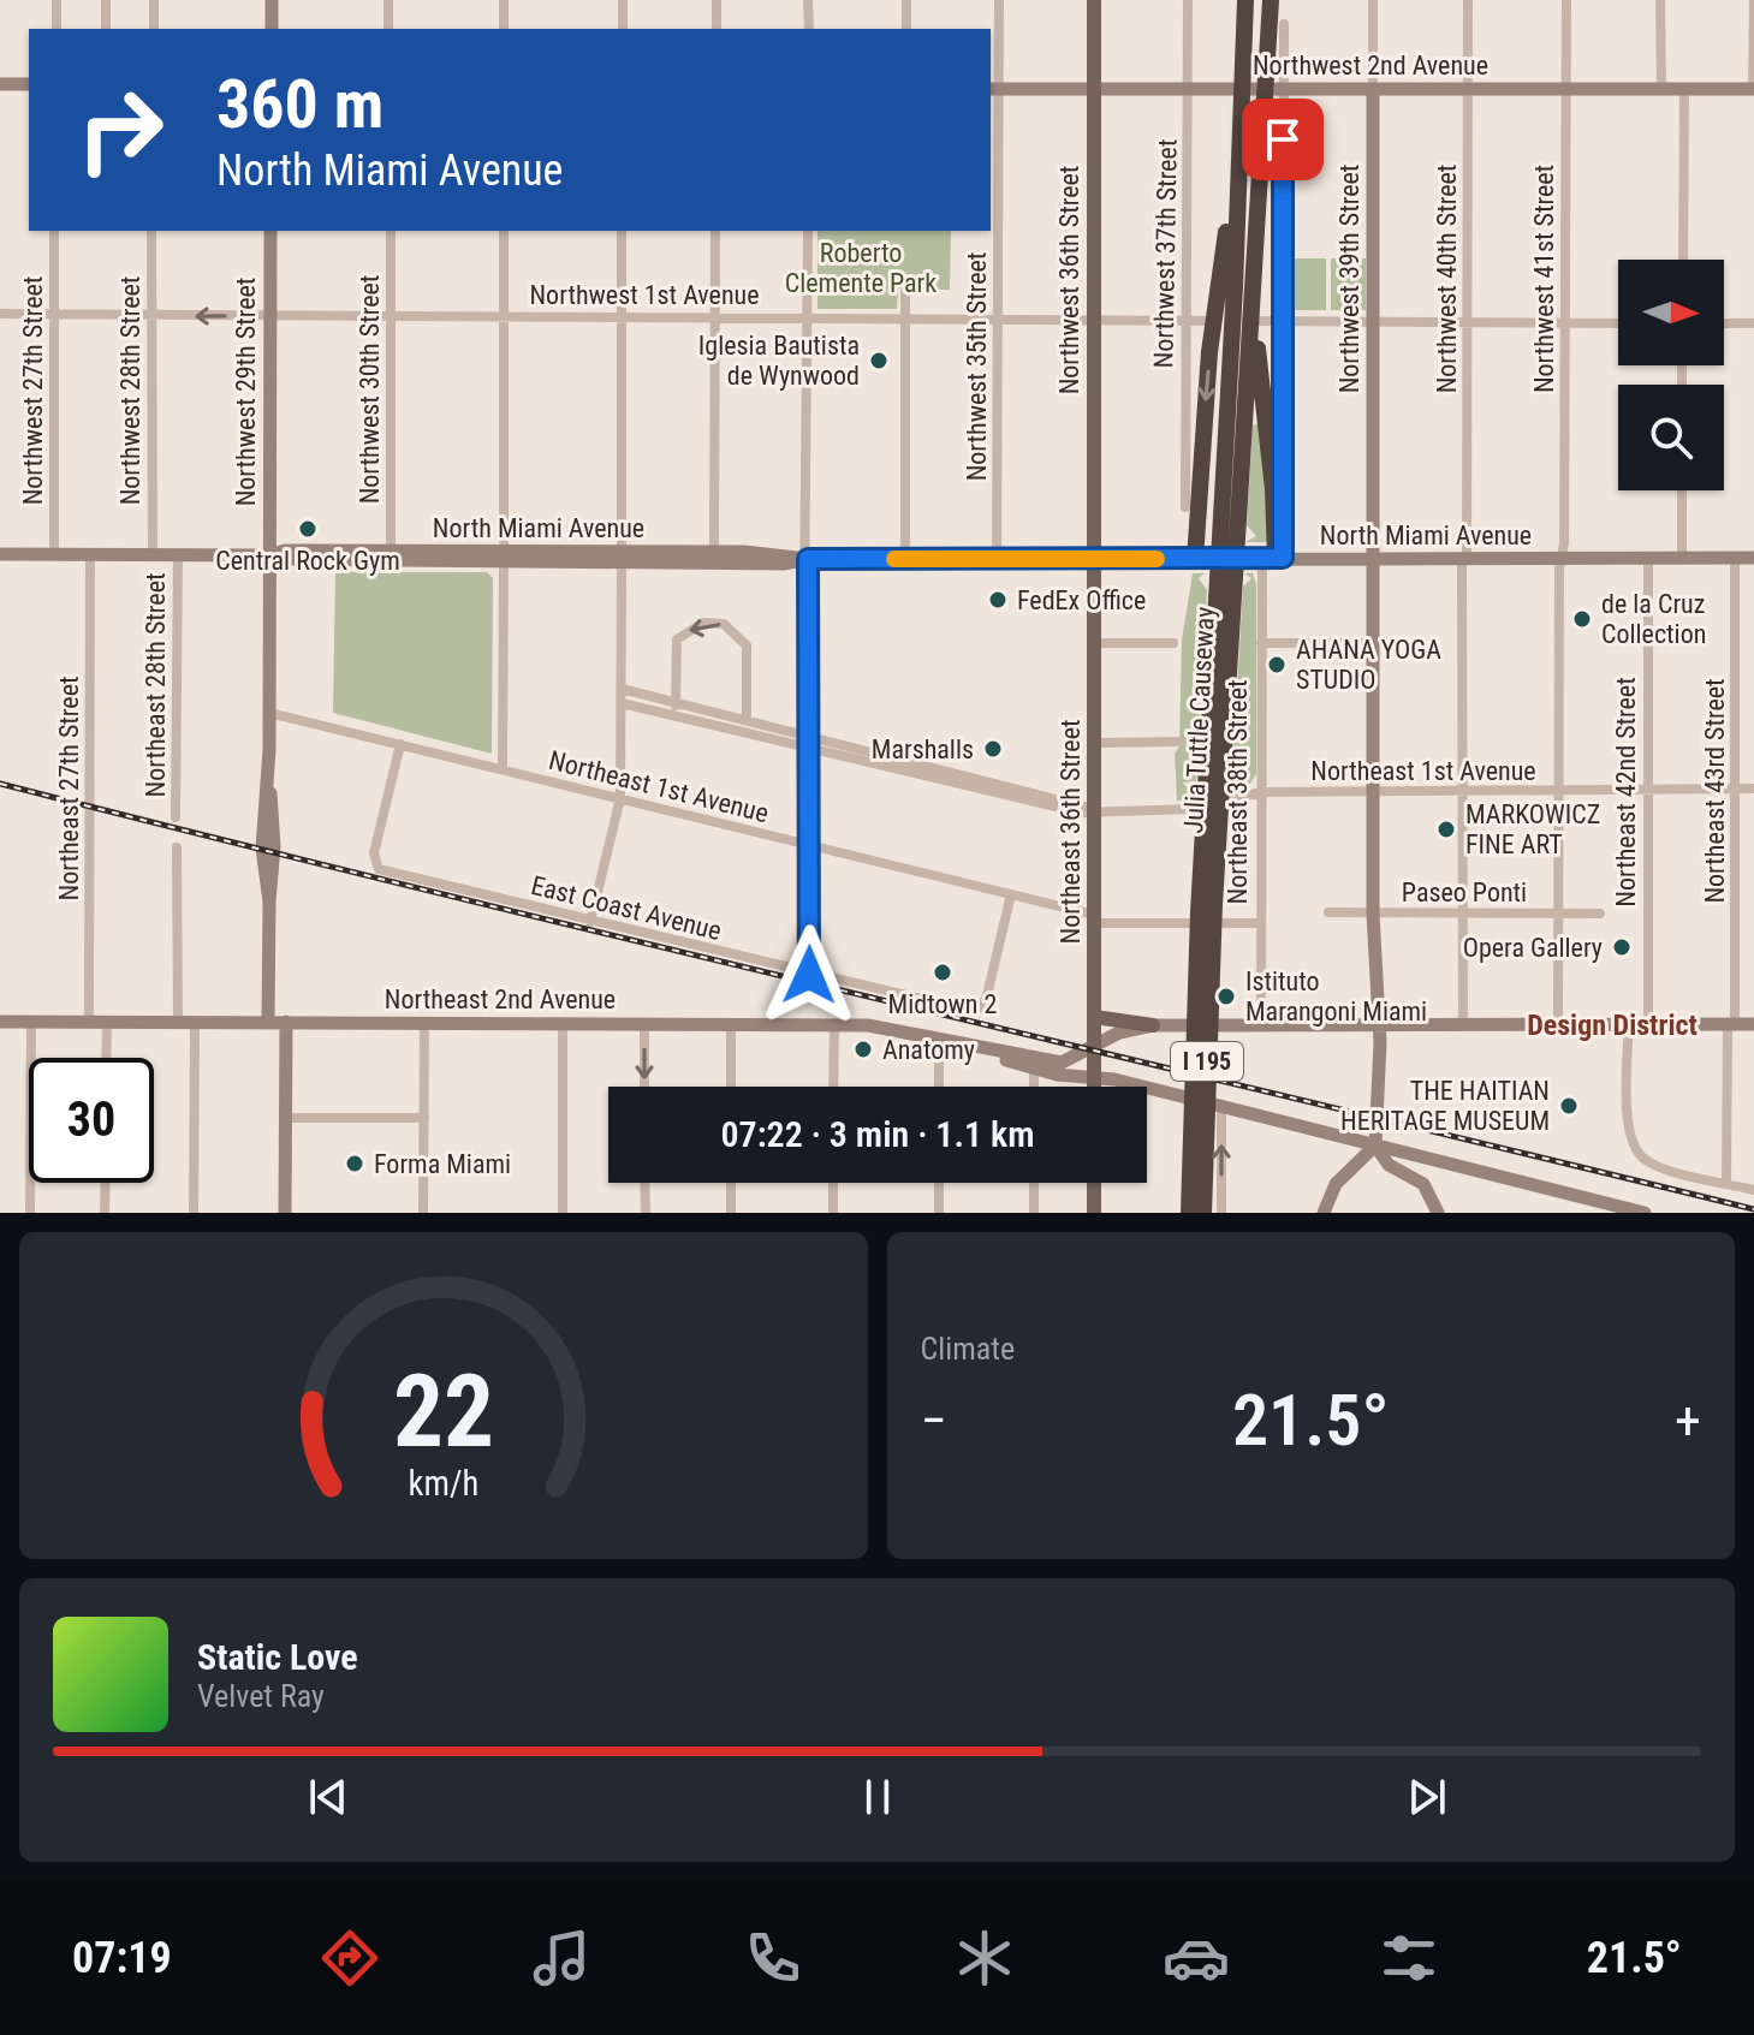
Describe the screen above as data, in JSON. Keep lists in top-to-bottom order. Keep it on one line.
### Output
{"streets":{"highway":["Julia Tuttle Causeway","I 195"],"main road":["Northwest 2nd Avenue","Northwest 39th Street","Northwest 36th Street","Northwest 29th Street","North Miami Avenue","Northeast 36th Street","Northeast 2nd Avenue"],"street":["Northwest 37th Street","Northwest 40th Street","Northwest 41st Street","Northwest 1st Avenue","Northwest 35th Street","Northwest 30th Street","Northwest 27th Street","Northwest 28th Street","Northeast 28th Street","Northeast 1st Avenue","Northeast 27th Street","Northeast 43rd Street","Northeast 38th Street","Northeast 42nd Street","Paseo Ponti","East Coast Avenue"]},"crossings":[["Northwest 2nd Avenue","Northwest 37th Street"],["Northwest 2nd Avenue","Northwest 39th Street"],["Northwest 2nd Avenue","Northwest 40th Street"],["Northwest 2nd Avenue","Northwest 41st Street"],["Northwest 2nd Avenue","Northwest 36th Street"],["Northwest 2nd Avenue","Northwest 35th Street"],["Northwest 2nd Avenue","Northeast 38th Street"],["Northwest 37th Street","Northwest 1st Avenue"],["Northwest 39th Street","Northwest 1st Avenue"],["Northwest 39th Street","North Miami Avenue"],["Northwest 39th Street","Northeast 1st Avenue"],["Northwest 39th Street","Paseo Ponti"],["Northwest 39th Street","Northeast 2nd Avenue"],["Northwest 40th Street","Northwest 1st Avenue"],["Northwest 40th Street","North Miami Avenue"],["Northwest 40th Street","Northeast 1st Avenue"],["Northwest 40th Street","Paseo Ponti"],["Northwest 40th Street","Northeast 2nd Avenue"],["Northwest 41st Street","Northwest 1st Avenue"],["Northwest 41st Street","North Miami Avenue"],["Northwest 41st Street","Northeast 1st Avenue"],["Northwest 41st Street","Paseo Ponti"],["Northwest 41st Street","Northeast 2nd Avenue"],["Northwest 36th Street","Northwest 1st Avenue"],["Northwest 36th Street","North Miami Avenue"],["Northwest 36th Street","Northeast 36th Street"],["Northwest 1st Avenue","Northwest 35th Street"],["Northwest 1st Avenue","Northwest 30th Street"],["Northwest 1st Avenue","Northwest 27th Street"],["Northwest 1st Avenue","Northwest 28th Street"],["Northwest 1st Avenue","Northwest 29th Street"],["Northwest 1st Avenue","Northeast 38th Street"],["Northwest 35th Street","North Miami Avenue"],["Northwest 30th Street","North Miami Avenue"],["Northwest 27th Street","North Miami Avenue"],["Northwest 28th Street","North Miami Avenue"],["Northwest 29th Street","North Miami Avenue"],["Northwest 29th Street","Northeast 1st Avenue"],["Northwest 29th Street","Northeast 2nd Avenue"],["North Miami Avenue","Northeast 28th Street"],["North Miami Avenue","Northeast 27th Street"],["North Miami Avenue","Northeast 43rd Street"],["North Miami Avenue","Northeast 38th Street"],["North Miami Avenue","Northeast 42nd Street"],["North Miami Avenue","Northeast 36th Street"],["Northeast 1st Avenue","Northeast 43rd Street"],["Northeast 1st Avenue","Northeast 38th Street"],["Northeast 1st Avenue","Northeast 42nd Street"],["Northeast 1st Avenue","Northeast 36th Street"],["Northeast 1st Avenue","East Coast Avenue"],["Northeast 27th Street","Northeast 2nd Avenue"],["Northeast 43rd Street","Northeast 2nd Avenue"],["Northeast 38th Street","Northeast 2nd Avenue"],["Northeast 42nd Street","Northeast 2nd Avenue"],["Northeast 36th Street","Northeast 2nd Avenue"]],"districts":["Design District"],"parks":["Roberto Clemente Park"],"places":["Iglesia Bautista de Wynwood","Central Rock Gym","FedEx Office","de la Cruz Collection","AHANA YOGA STUDIO","Marshalls","MARKOWICZ FINE ART","Opera Gallery","Midtown 2","Istituto Marangoni Miami","Anatomy","THE HAITIAN HERITAGE MUSEUM","Forma Miami"],"north":"right","page":{"turn":["360 m","North Miami Avenue"],"limit":"30","trip":"07:22 · 3 min · 1.1 km","tile":"Climate","heat":["−","21.5°","+"],"song":["Static Love","Velvet Ray"],"tabs":["07:19","21.5°"],"gauge":["22","km/h"]}}
